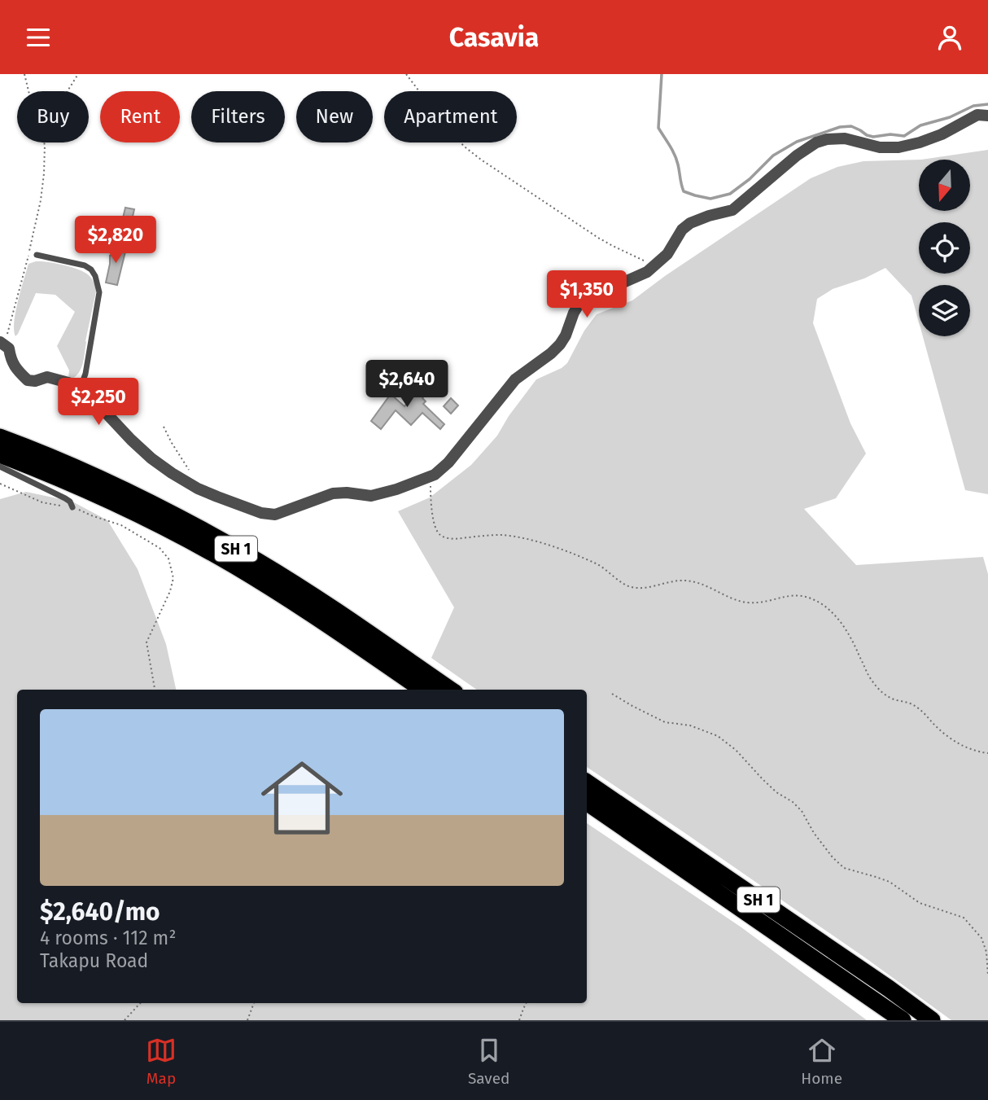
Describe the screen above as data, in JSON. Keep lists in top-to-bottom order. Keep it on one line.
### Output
{"streets":{"highway":["SH 1"]},"north":"bottom","page":{"header":"Casavia","chip":["Buy","Rent","Filters","New","Apartment"],"price":["$2,820","$1,350","$2,640","$2,250"],"list":[{"name":"$2,640/mo","note":"4 rooms · 112 m² · Takapu Road"}],"tabs":["Map","Saved","Home"]}}
